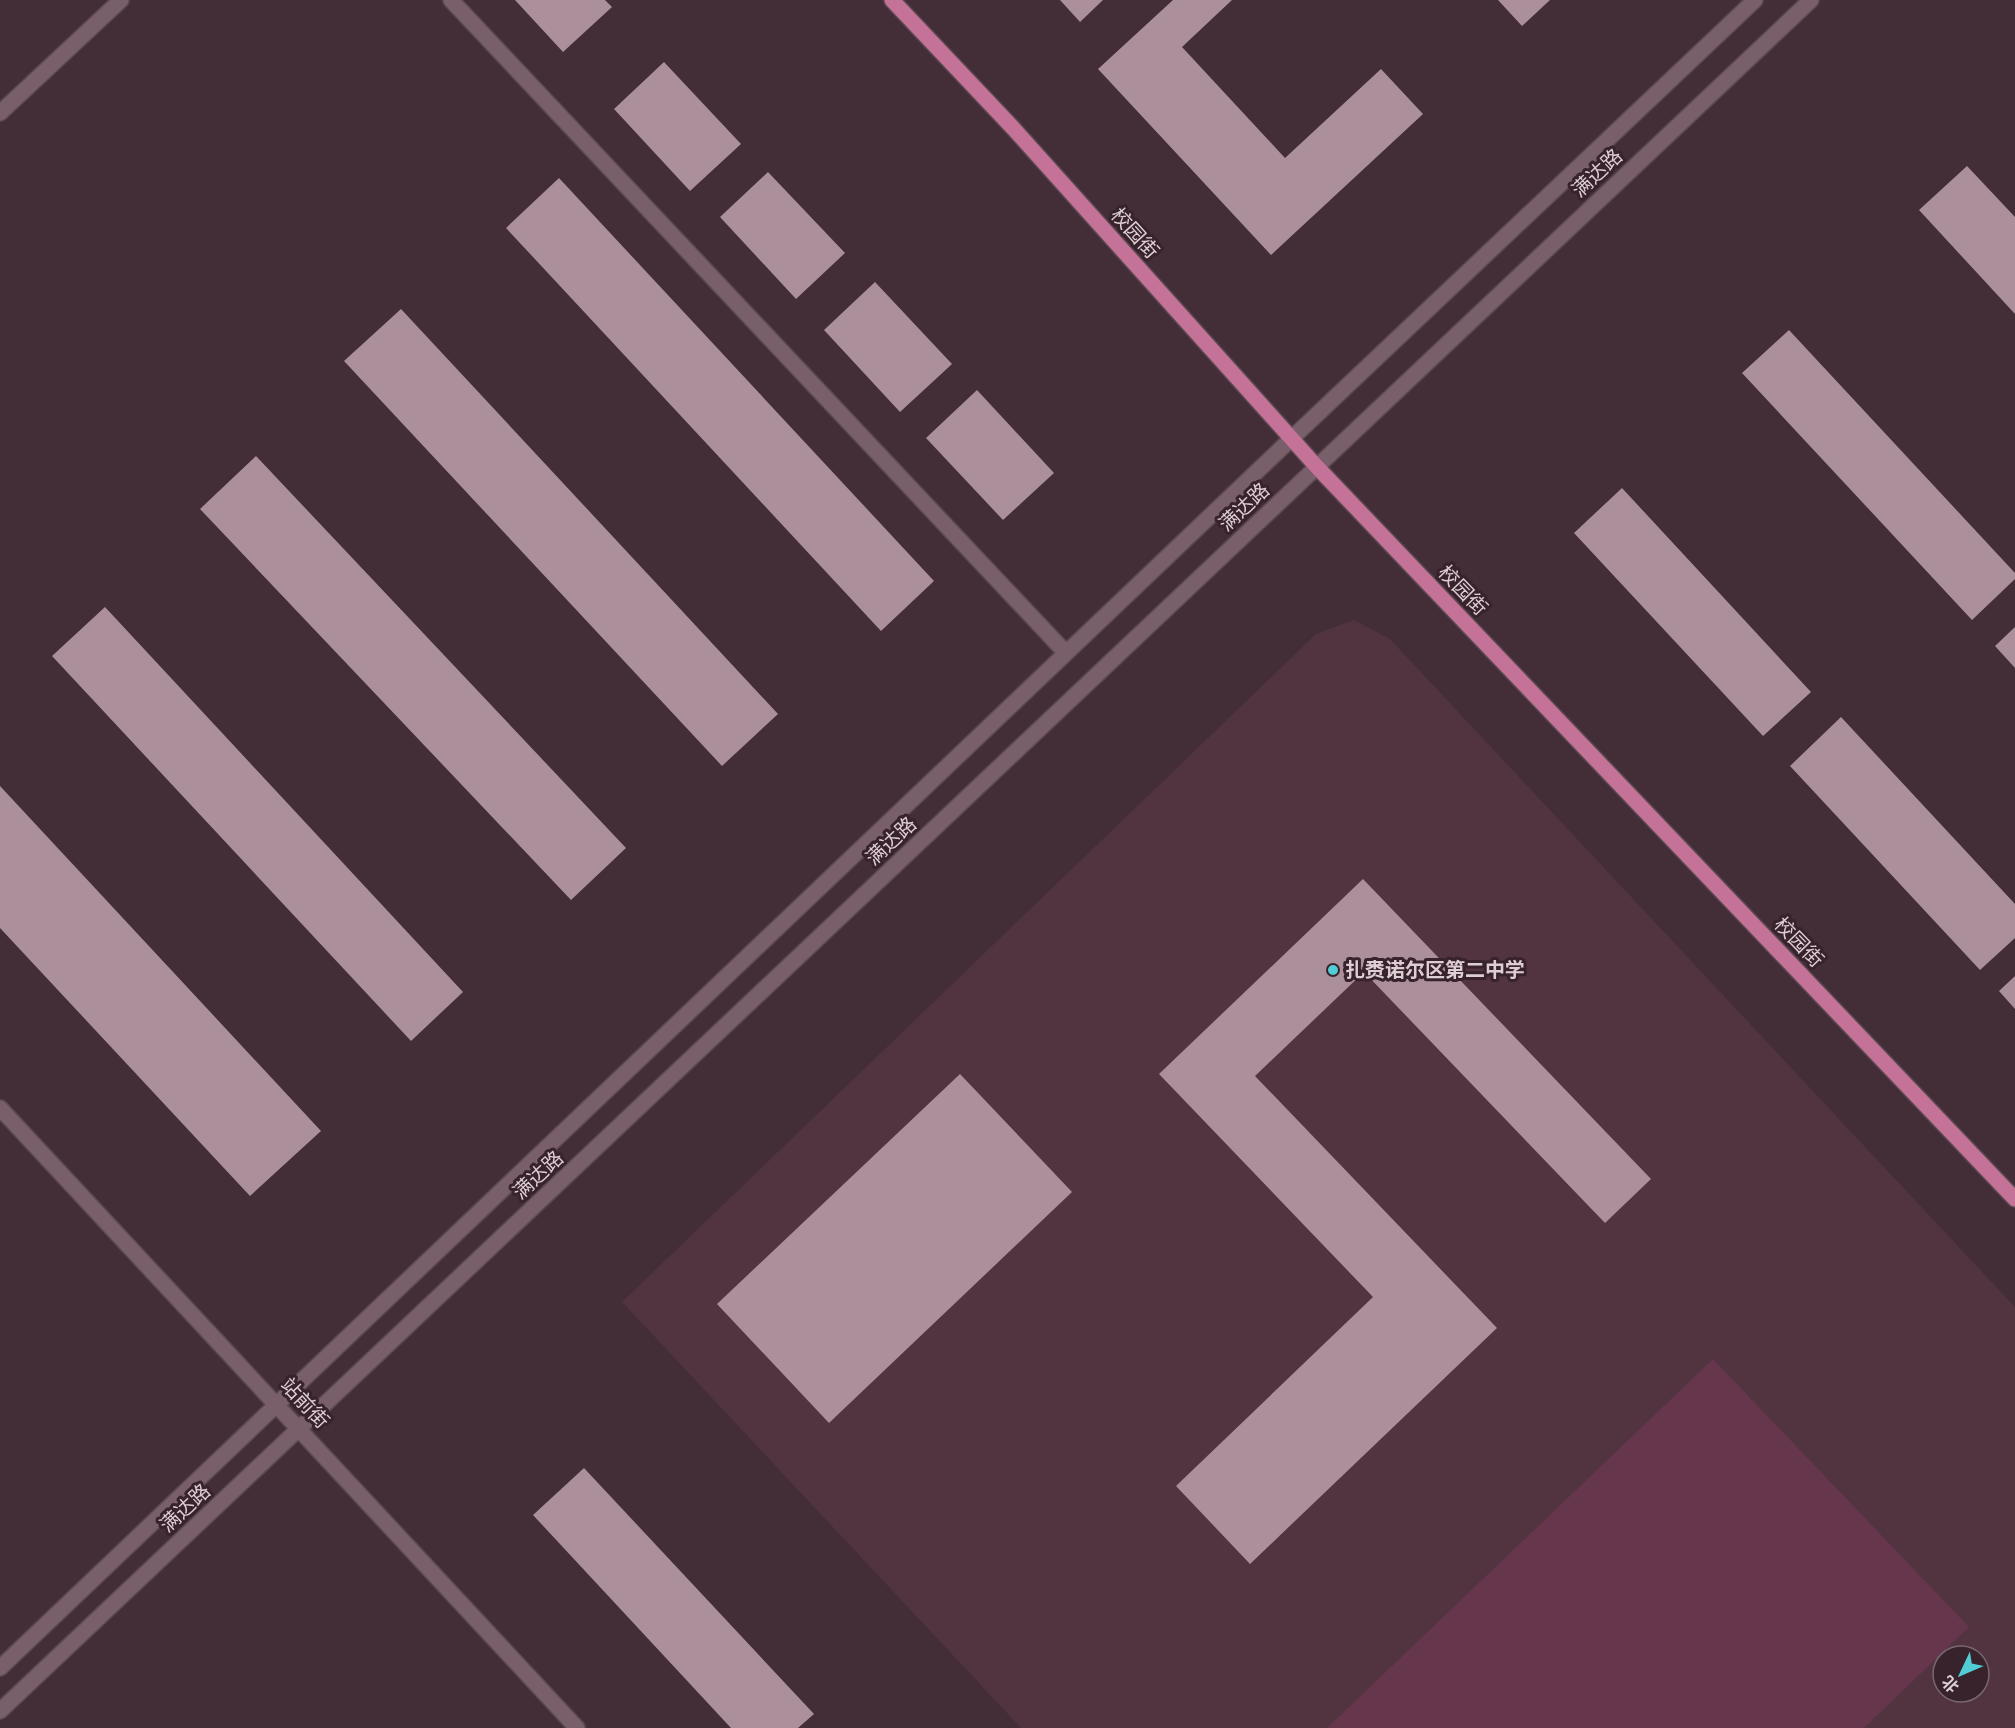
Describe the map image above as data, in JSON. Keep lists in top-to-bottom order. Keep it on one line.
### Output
{"streets":{"main road":["校园街"],"street":["满达路","站前街"]},"crossings":[["满达路","校园街"],["满达路","站前街"]],"places":["扎赉诺尔区第二中学"],"north":"bottom left"}
